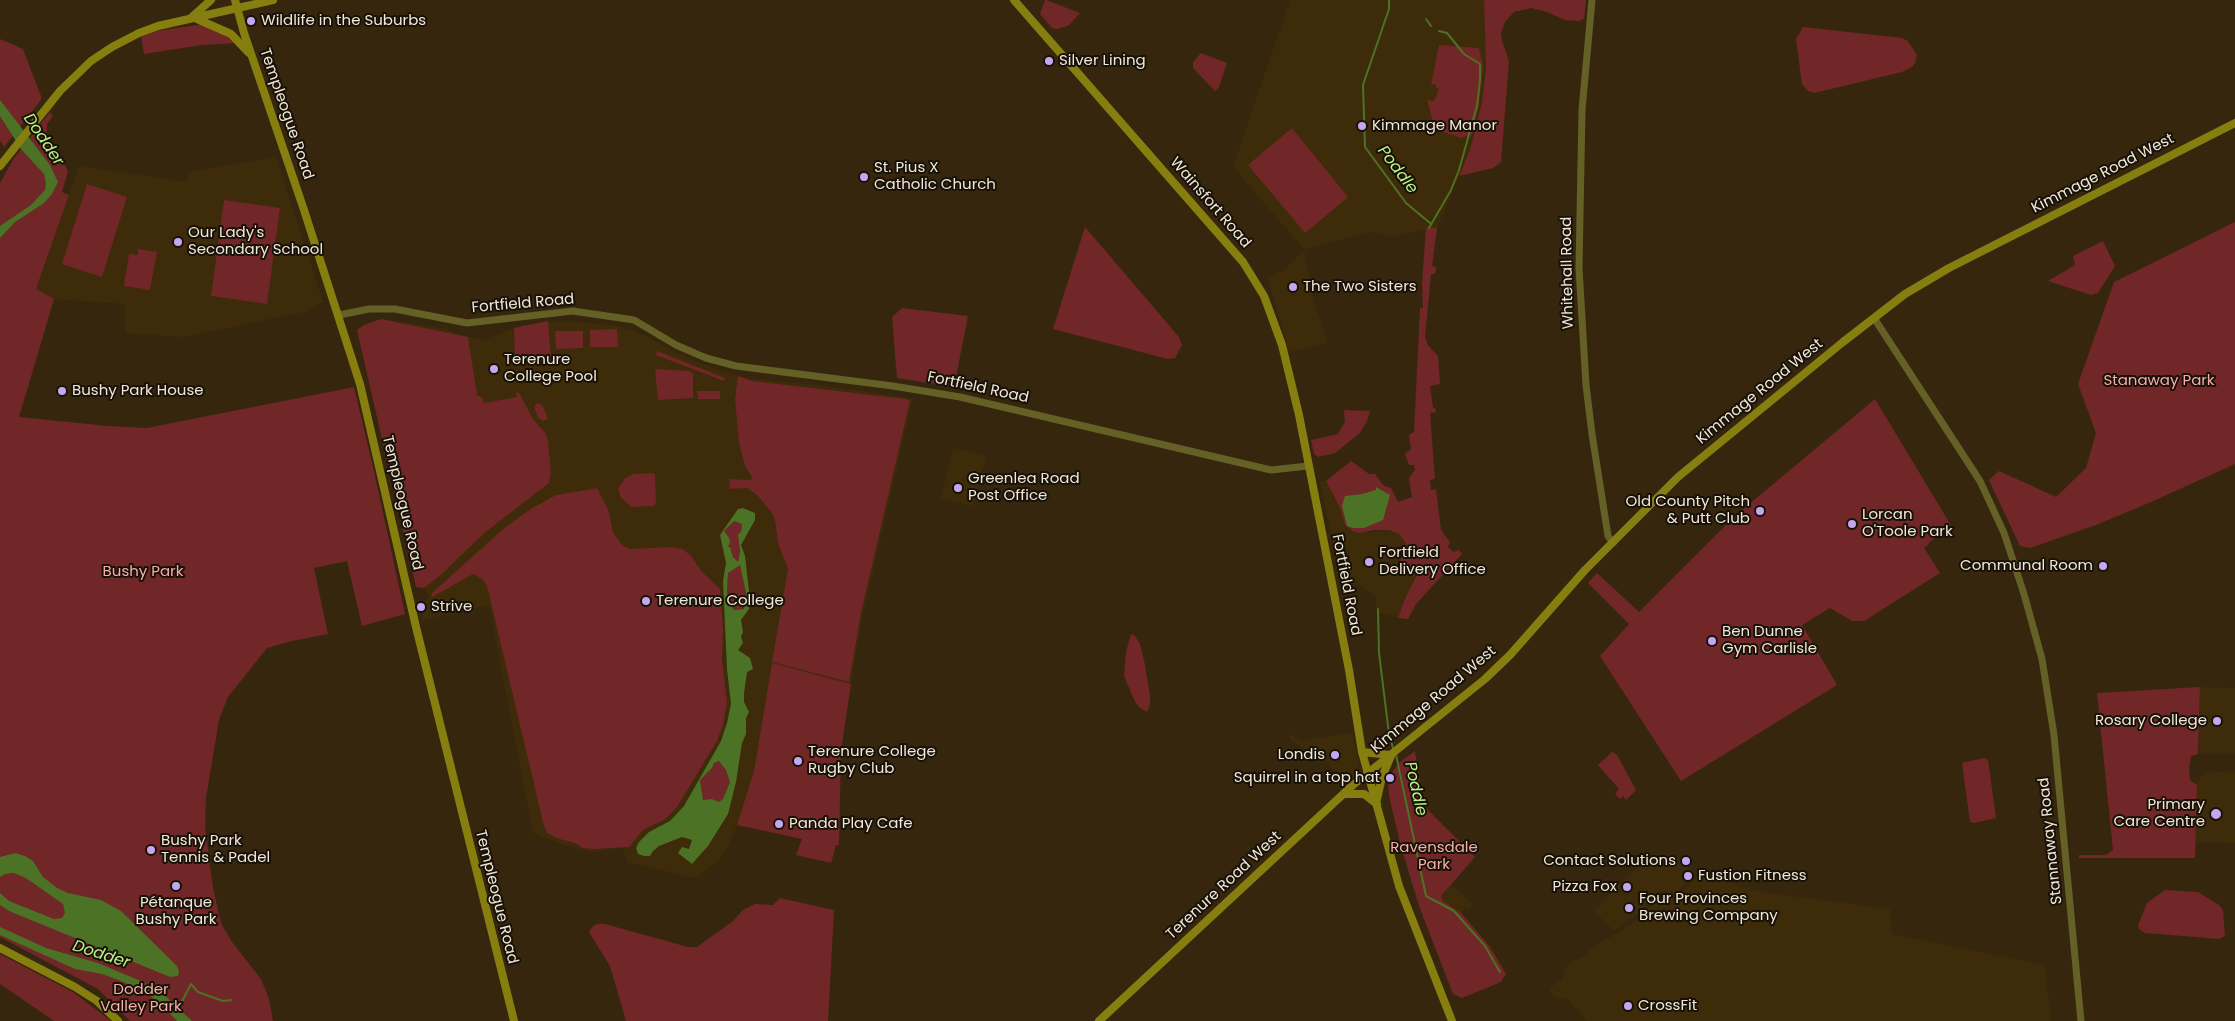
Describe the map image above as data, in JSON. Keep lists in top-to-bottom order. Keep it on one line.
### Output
{"streets":{"main road":["Templeogue Road","Kimmage Road West","Wainsfort Road","Fortfield Road","Terenure Road West"],"street":["Whitehall Road","Stannaway Road"]},"crossings":[["Templeogue Road","Fortfield Road"],["Kimmage Road West","Whitehall Road"],["Kimmage Road West","Fortfield Road"],["Kimmage Road West","Stannaway Road"],["Kimmage Road West","Terenure Road West"],["Wainsfort Road","Fortfield Road"],["Fortfield Road","Terenure Road West"]],"water":["Dodder","Poddle"],"parks":["Stanaway Park","Bushy Park","Ravensdale Park","Dodder Valley Park"],"places":["Wildlife in the Suburbs","Silver Lining","Kimmage Manor","St. Pius X Catholic Church","Our Lady's Secondary School","The Two Sisters","Terenure College Pool","Bushy Park House","Greenlea Road Post Office","Old County Pitch & Putt Club","Lorcan O'Toole Park","Fortfield Delivery Office","Communal Room","Terenure College","Strive","Ben Dunne Gym Carlisle","Rosary College","Londis","Terenure College Rugby Club","Squirrel in a top hat","Primary Care Centre","Panda Play Cafe","Bushy Park Tennis & Padel","Contact Solutions","Fustion Fitness","Pétanque Bushy Park","Pizza Fox","Four Provinces Brewing Company","CrossFit"]}
